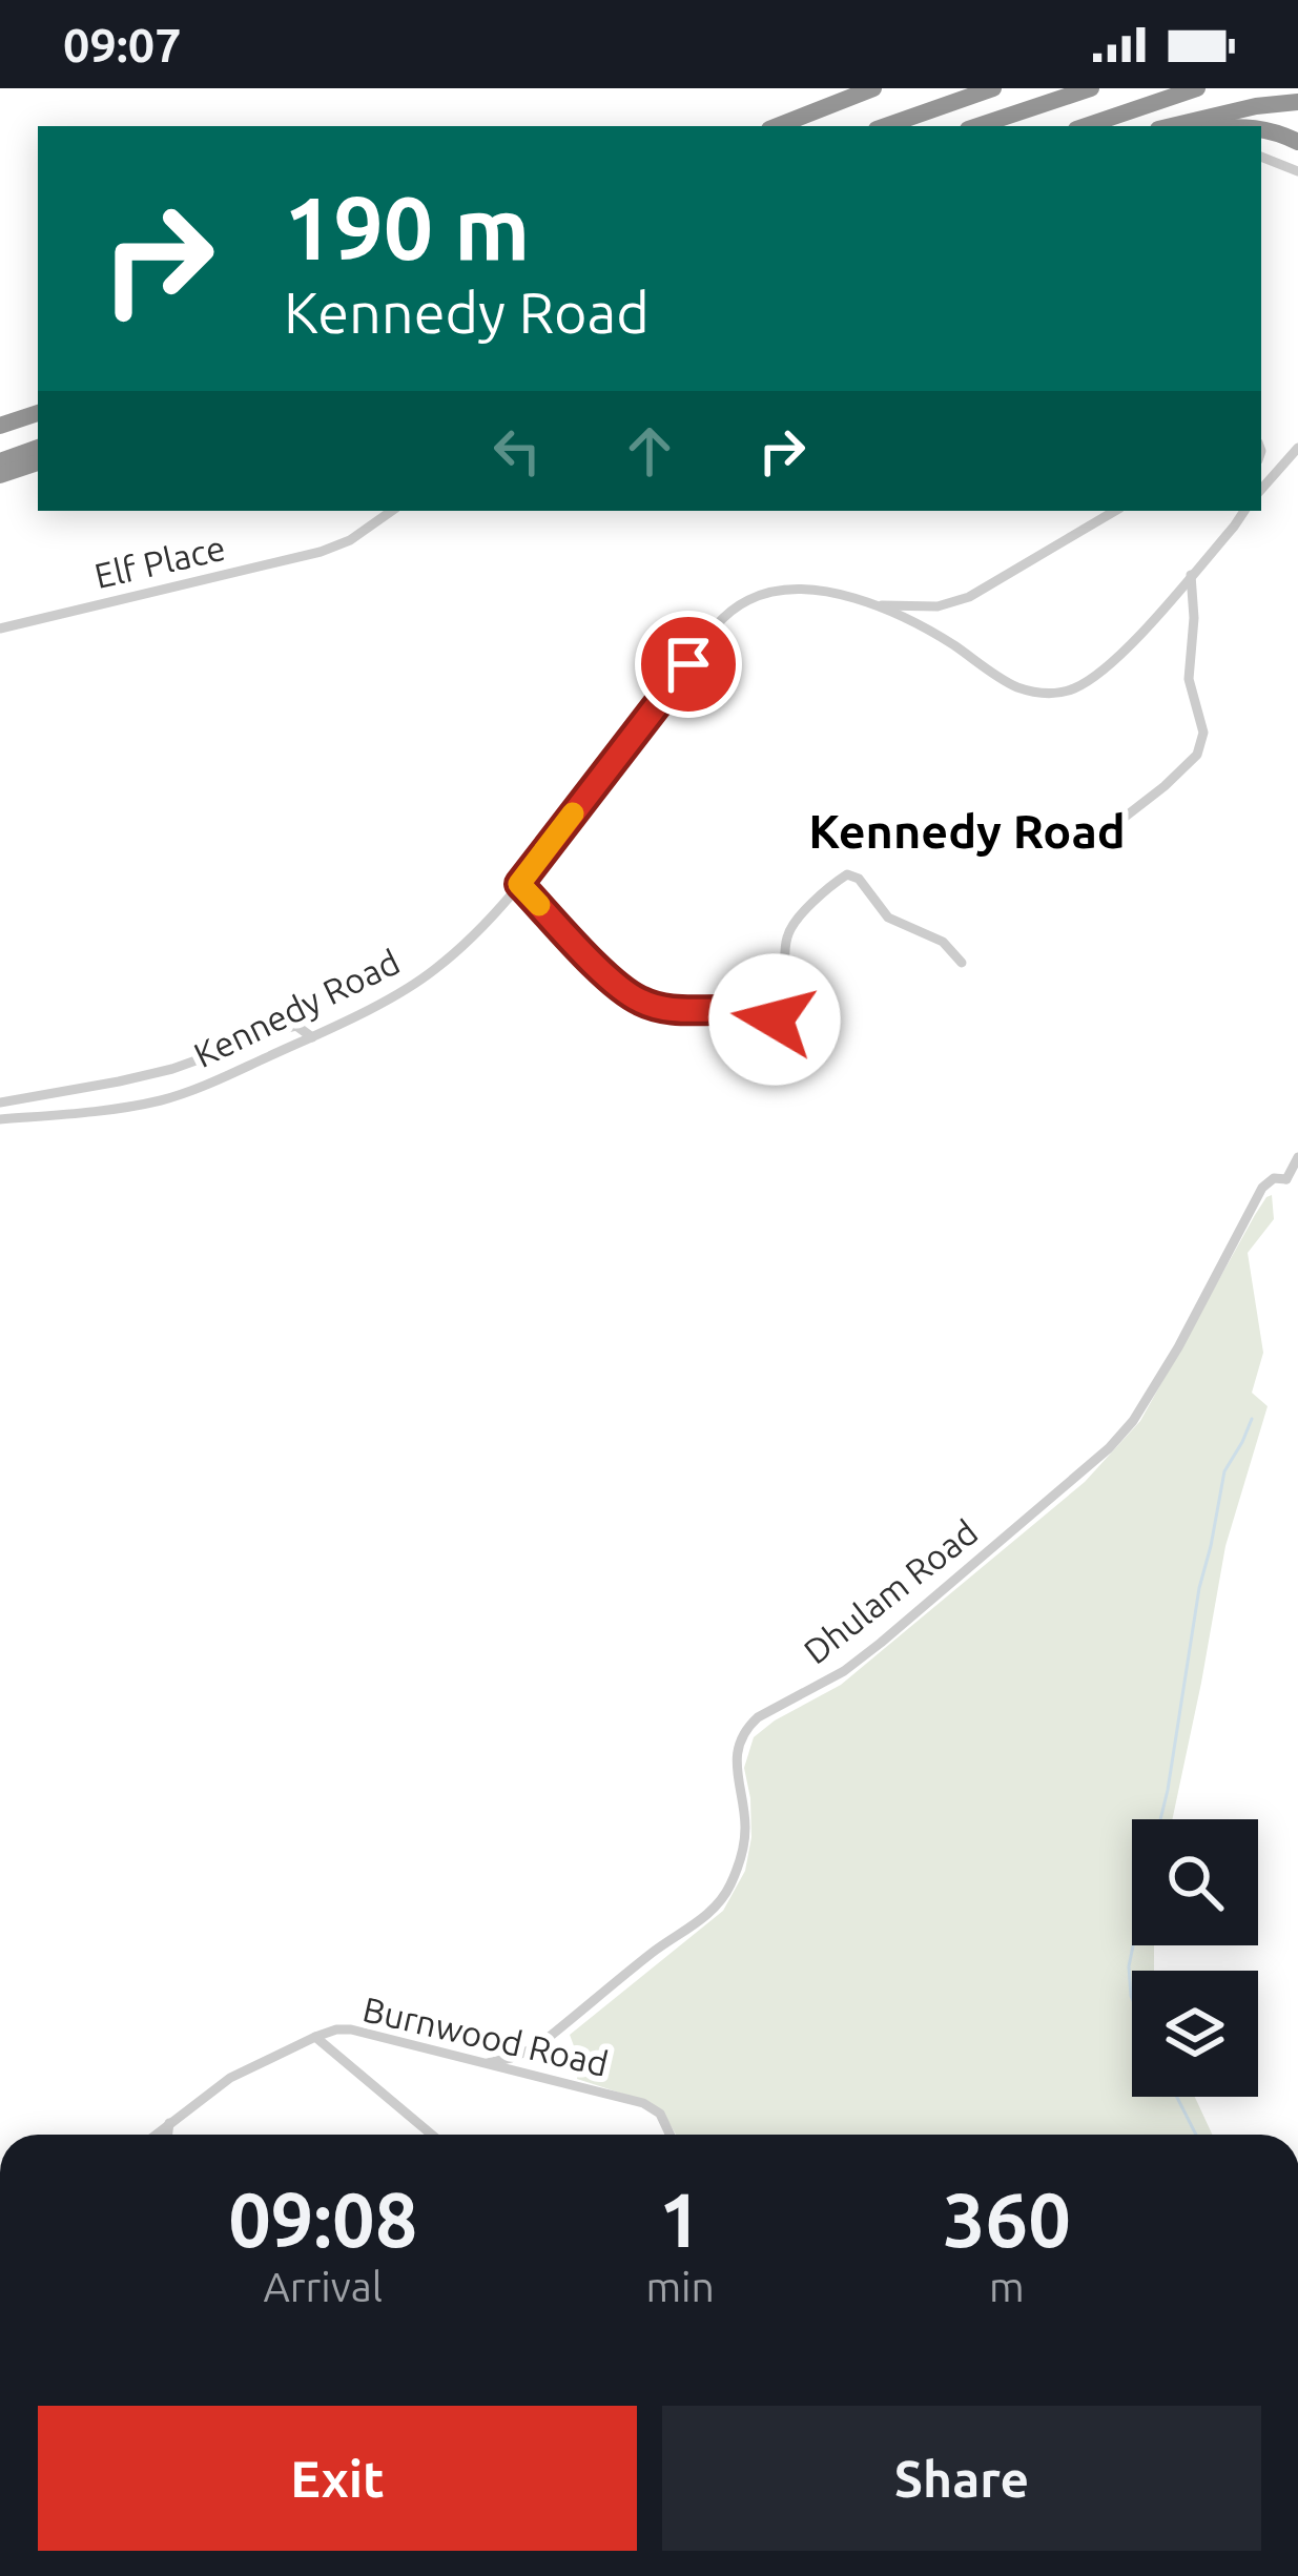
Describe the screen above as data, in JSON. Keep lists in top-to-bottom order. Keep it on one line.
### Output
{"streets":{"street":["Elf Place","Kennedy Road","Dhulam Road","Burnwood Road"]},"crossings":[["Dhulam Road","Burnwood Road"]],"districts":["Kennedy Road"],"page":{"status":"09:07","turn":["190 m","Kennedy Road"],"eta":["09:08","Arrival","1","min","360","m"],"buttons":["Exit","Share"]}}
